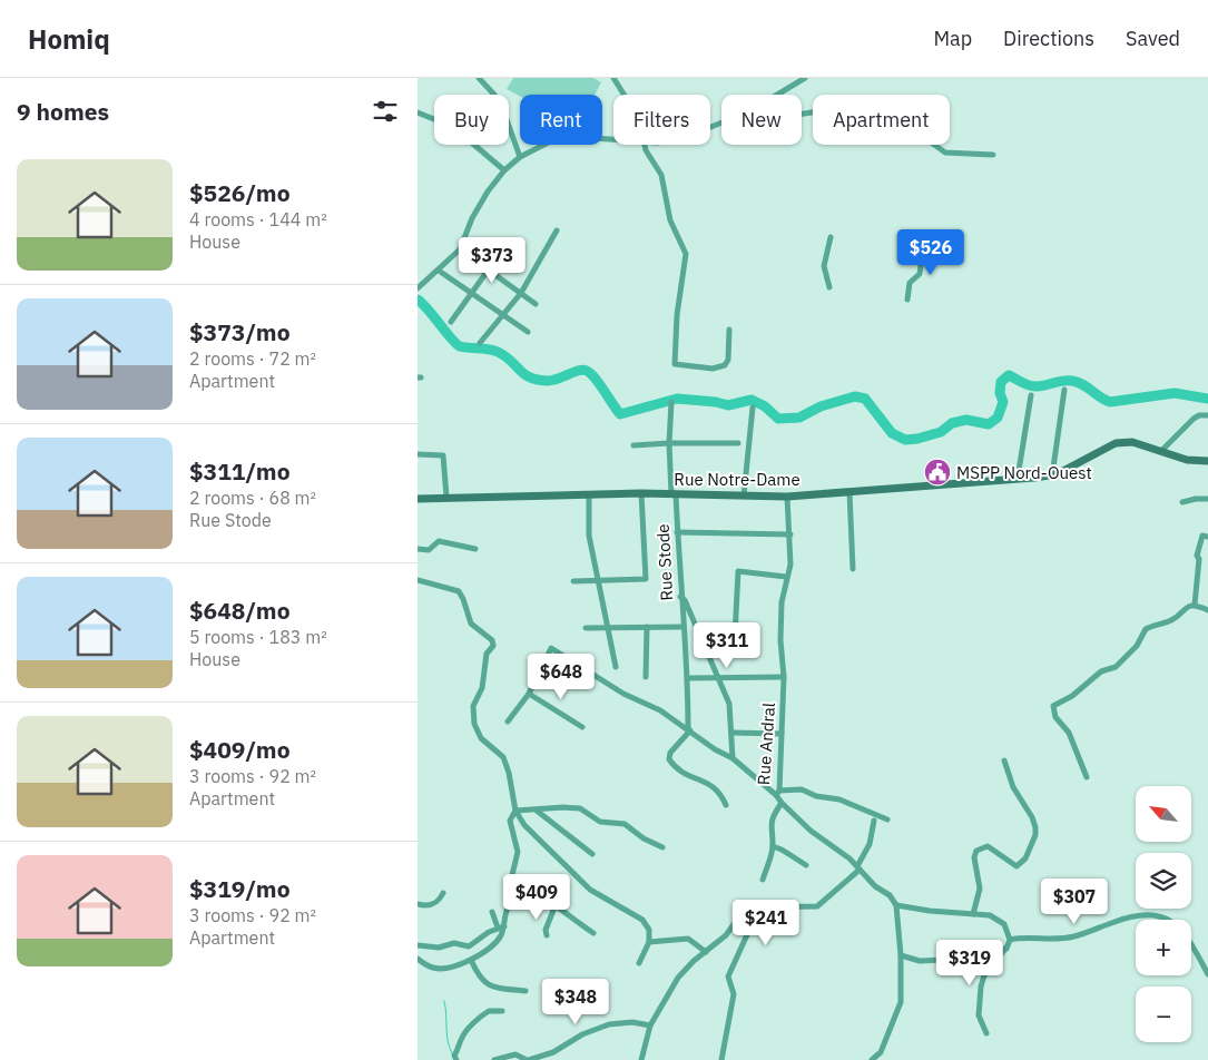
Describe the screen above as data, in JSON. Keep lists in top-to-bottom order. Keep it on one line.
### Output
{"streets":{"street":["Rue Notre-Dame","Rue Stode","Rue Andral"]},"crossings":[["Rue Notre-Dame","Rue Stode"],["Rue Notre-Dame","Rue Andral"]],"places":{"public building":["MSPP Nord-Ouest"]},"north":"top left","page":{"header":"Homiq","nav":["Map","Directions","Saved"],"heading":"9 homes","chip":["Buy","Rent","Filters","New","Apartment"],"list":[{"name":"$526/mo","note":"4 rooms · 144 m² · House"},{"name":"$373/mo","note":"2 rooms · 72 m² · Apartment"},{"name":"$311/mo","note":"2 rooms · 68 m² · Rue Stode"},{"name":"$648/mo","note":"5 rooms · 183 m² · House"},{"name":"$409/mo","note":"3 rooms · 92 m² · Apartment"},{"name":"$319/mo","note":"3 rooms · 92 m² · Apartment"}],"price":["$526","$373","$311","$648","$409","$307","$241","$319","$348"],"map_buttons":["+","−"]}}
